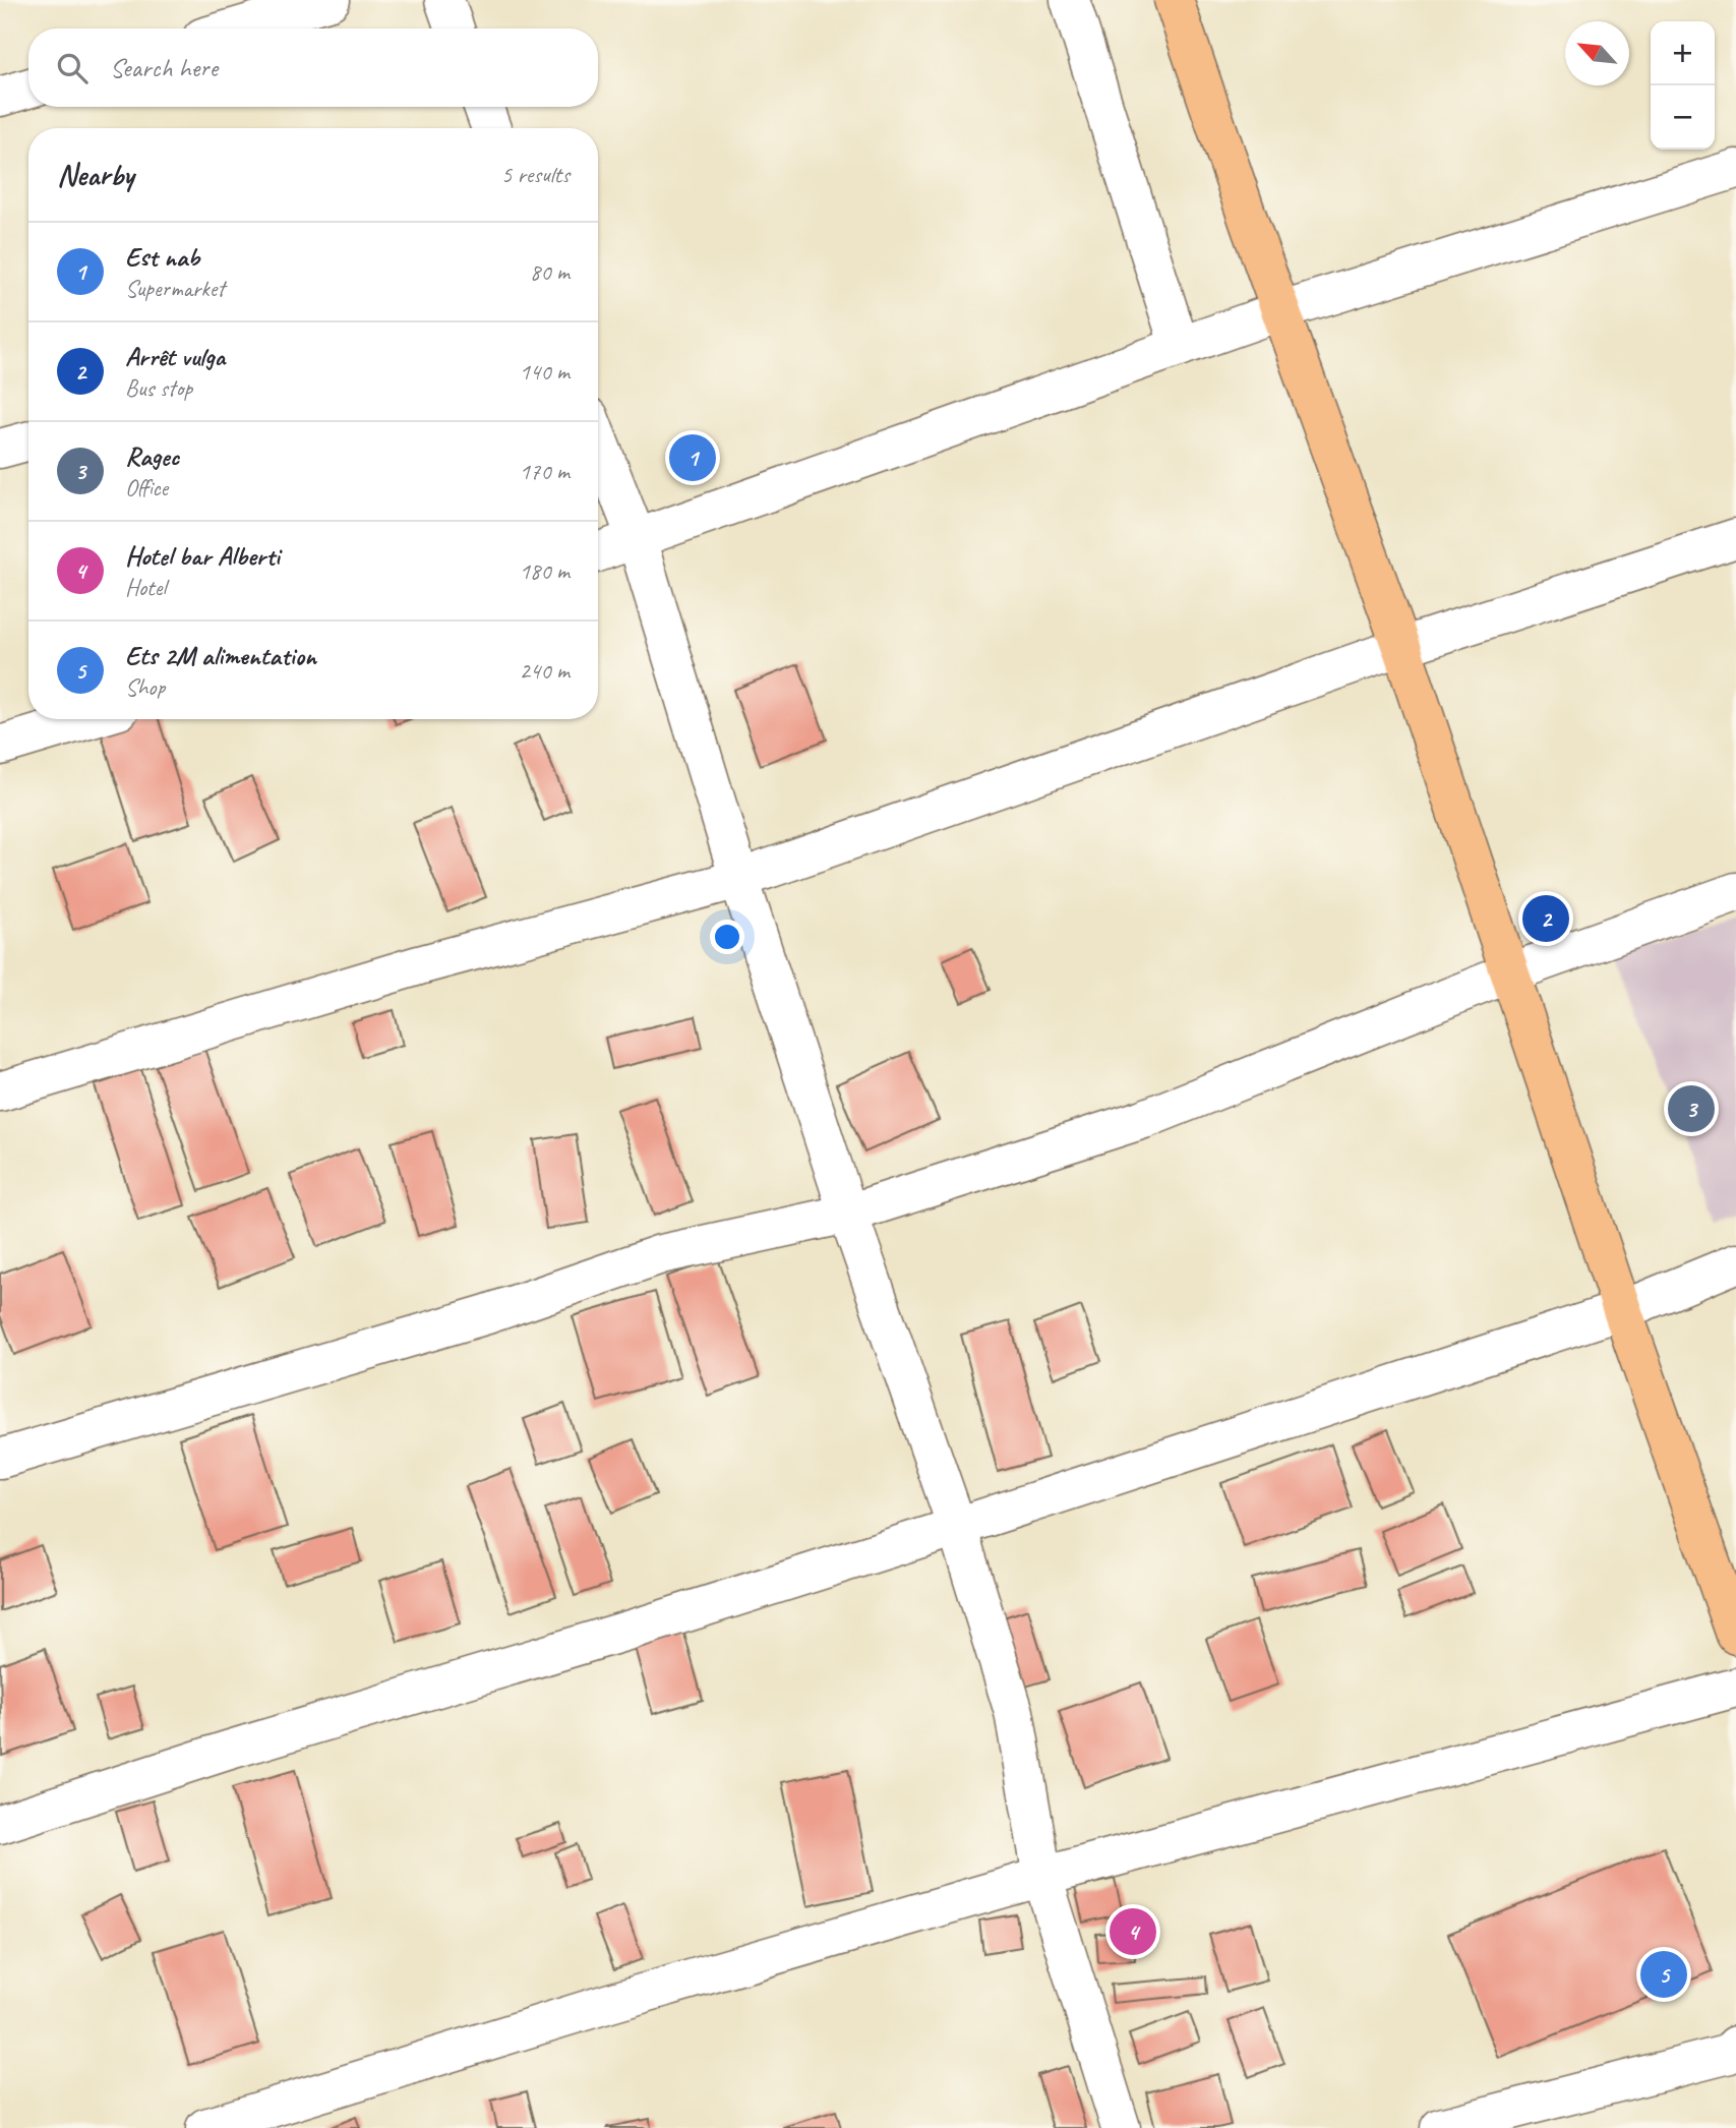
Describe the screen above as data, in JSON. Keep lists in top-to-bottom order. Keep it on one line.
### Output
{"north":"top left","page":{"map_buttons":["+","−"],"search":"Search here","heading":["Nearby","5 results"],"list":[{"mark":"1","name":"Est nab","note":"Supermarket","value":"80 m"},{"mark":"2","name":"Arrêt vulga","note":"Bus stop","value":"140 m"},{"mark":"3","name":"Ragec","note":"Office","value":"170 m"},{"mark":"4","name":"Hotel bar Alberti","note":"Hotel","value":"180 m"},{"mark":"5","name":"Ets 2M alimentation","note":"Shop","value":"240 m"}],"pins":["1","2","3","4","5"]}}
